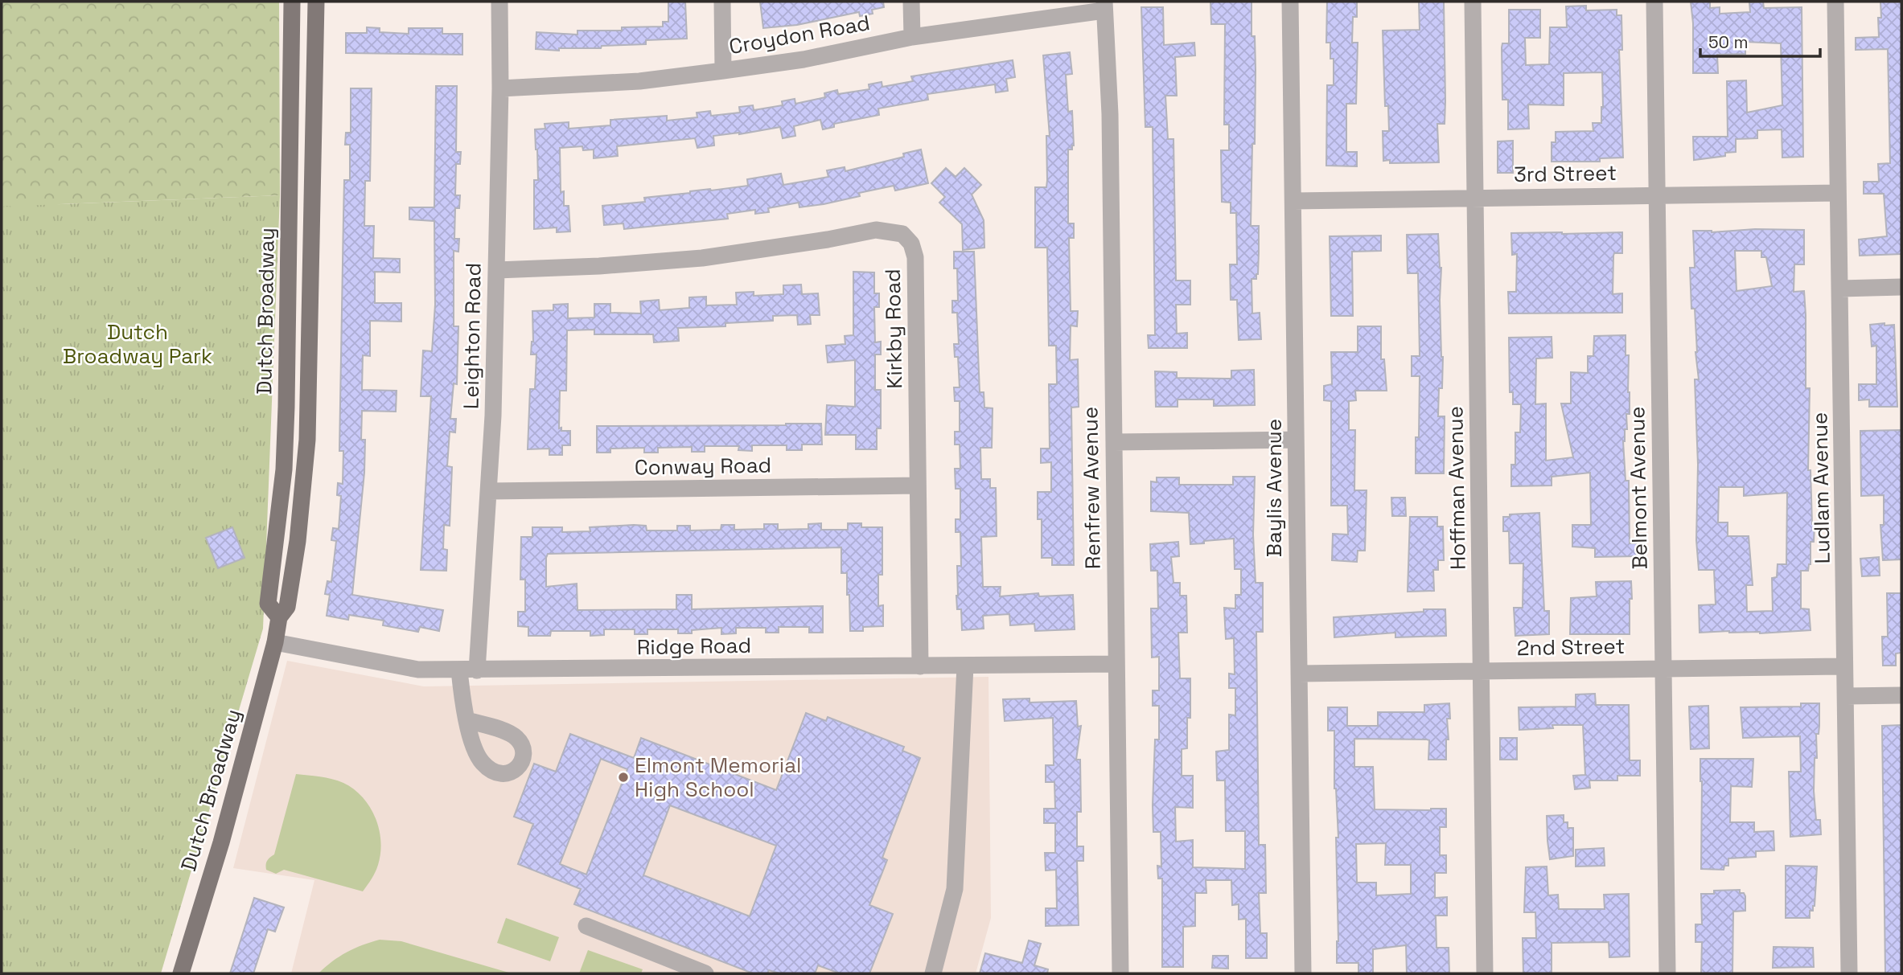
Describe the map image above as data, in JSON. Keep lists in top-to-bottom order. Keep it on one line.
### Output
{"streets":{"main road":["Dutch Broadway"],"street":["Croydon Road","3rd Street","Kirkby Road","Leighton Road","Conway Road","Renfrew Avenue","Baylis Avenue","Hoffman Avenue","Belmont Avenue","Ludlam Avenue","Ridge Road","2nd Street"]},"crossings":[["Croydon Road","Leighton Road"],["Croydon Road","Renfrew Avenue"],["3rd Street","Baylis Avenue"],["3rd Street","Hoffman Avenue"],["3rd Street","Belmont Avenue"],["3rd Street","Ludlam Avenue"],["Dutch Broadway","Ridge Road"],["Kirkby Road","Leighton Road"],["Kirkby Road","Conway Road"],["Kirkby Road","Ridge Road"],["Leighton Road","Conway Road"],["Leighton Road","Ridge Road"],["Renfrew Avenue","Ridge Road"],["Baylis Avenue","2nd Street"],["Hoffman Avenue","2nd Street"],["Belmont Avenue","2nd Street"],["Ludlam Avenue","2nd Street"]],"parks":["Dutch Broadway Park"],"places":["Elmont Memorial High School"],"scale_bar":"50 m"}
